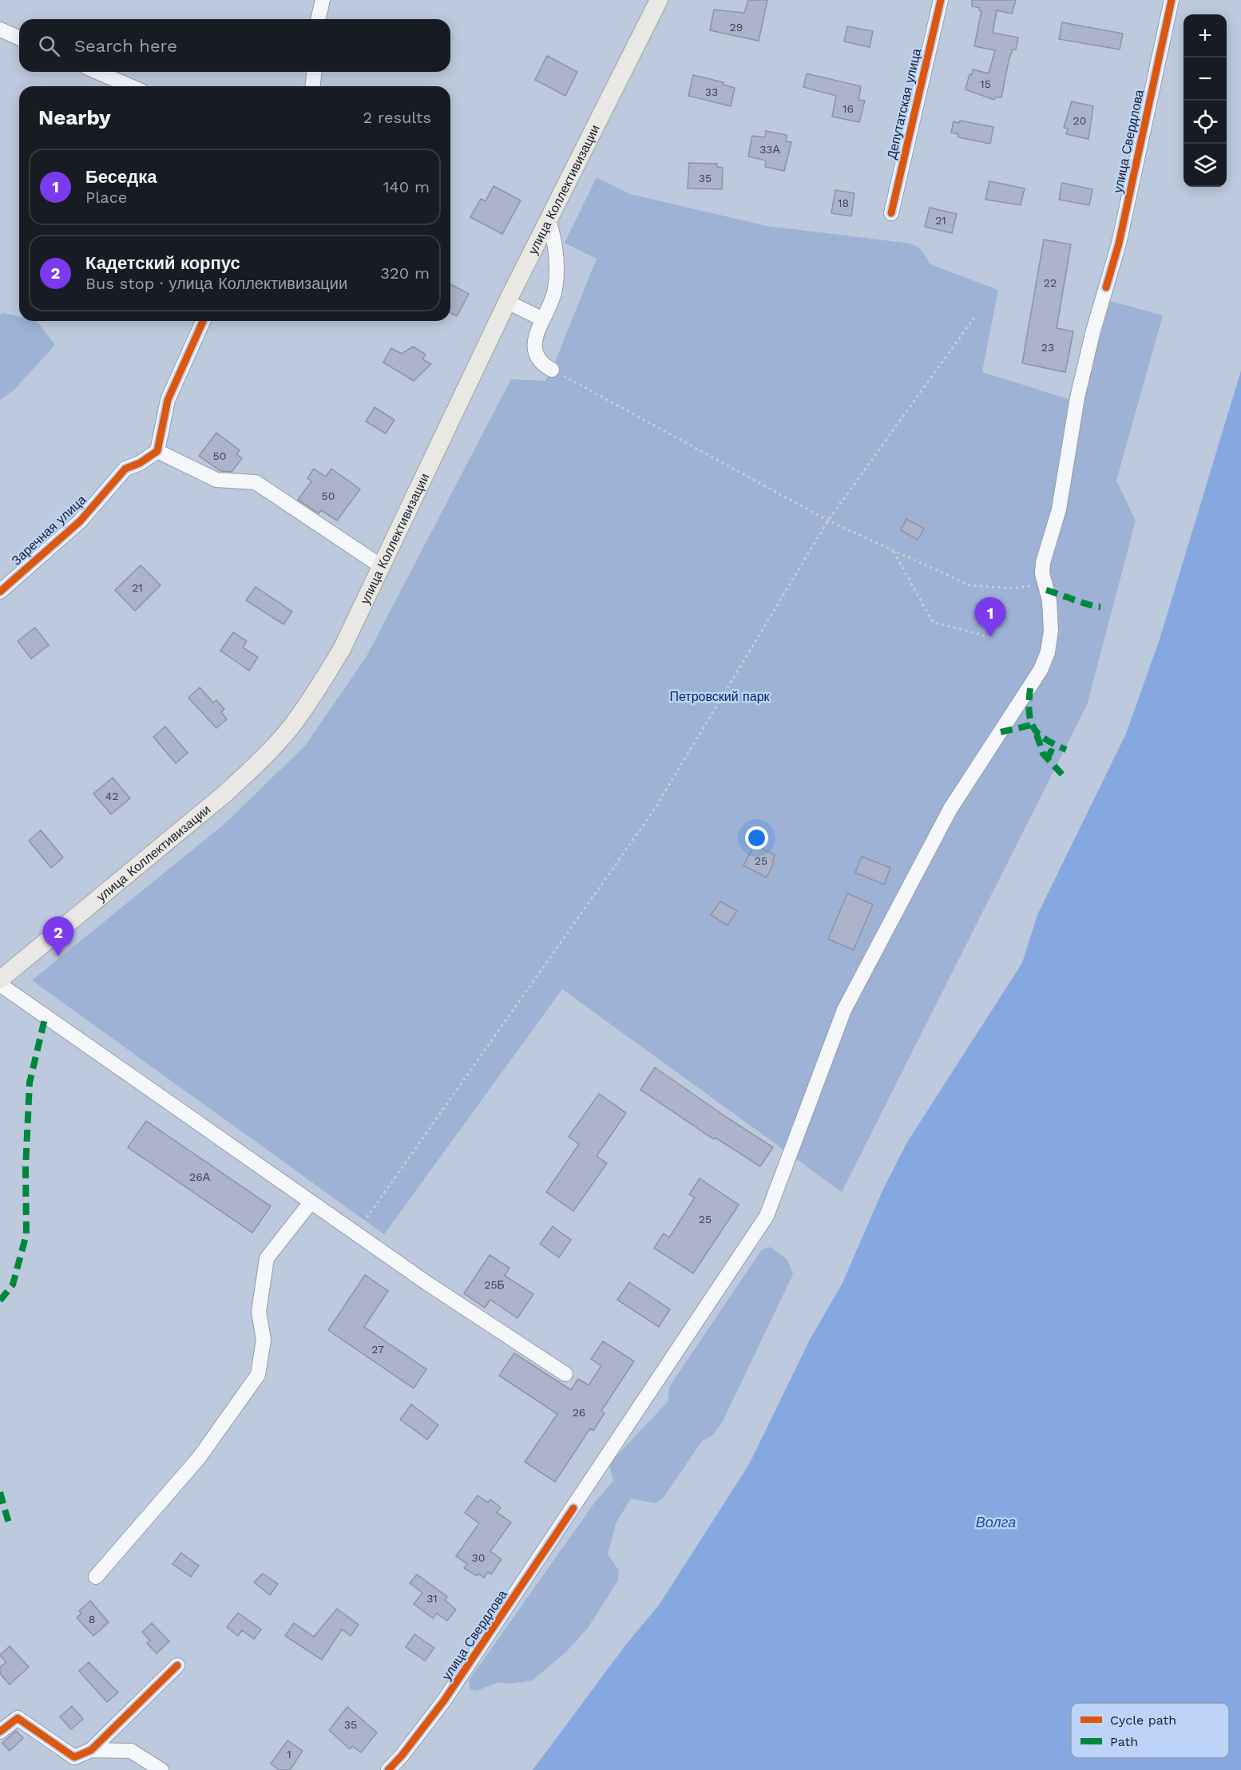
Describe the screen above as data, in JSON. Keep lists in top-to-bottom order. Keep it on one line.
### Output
{"streets":{"main road":["улица Коллективизации"],"street":["Депутатская улица","улица Свердлова","Заречная улица"]},"water":["Волга"],"parks":["Петровский парк"],"house_numbers":["29","15","33","16","20","33А","35","18","21","22","23","50","50","21","42","25","26А","25","25Б","27","26","30","31","8","35","1"],"legend":["Cycle path","Path"],"page":{"map_buttons":["+","−"],"search":"Search here","heading":["Nearby","2 results"],"list":[{"mark":"1","name":"Беседка","note":"Place","value":"140 m"},{"mark":"2","name":"Кадетский корпус","note":"Bus stop · улица Коллективизации","value":"320 m"}],"pins":["1","2"]}}
